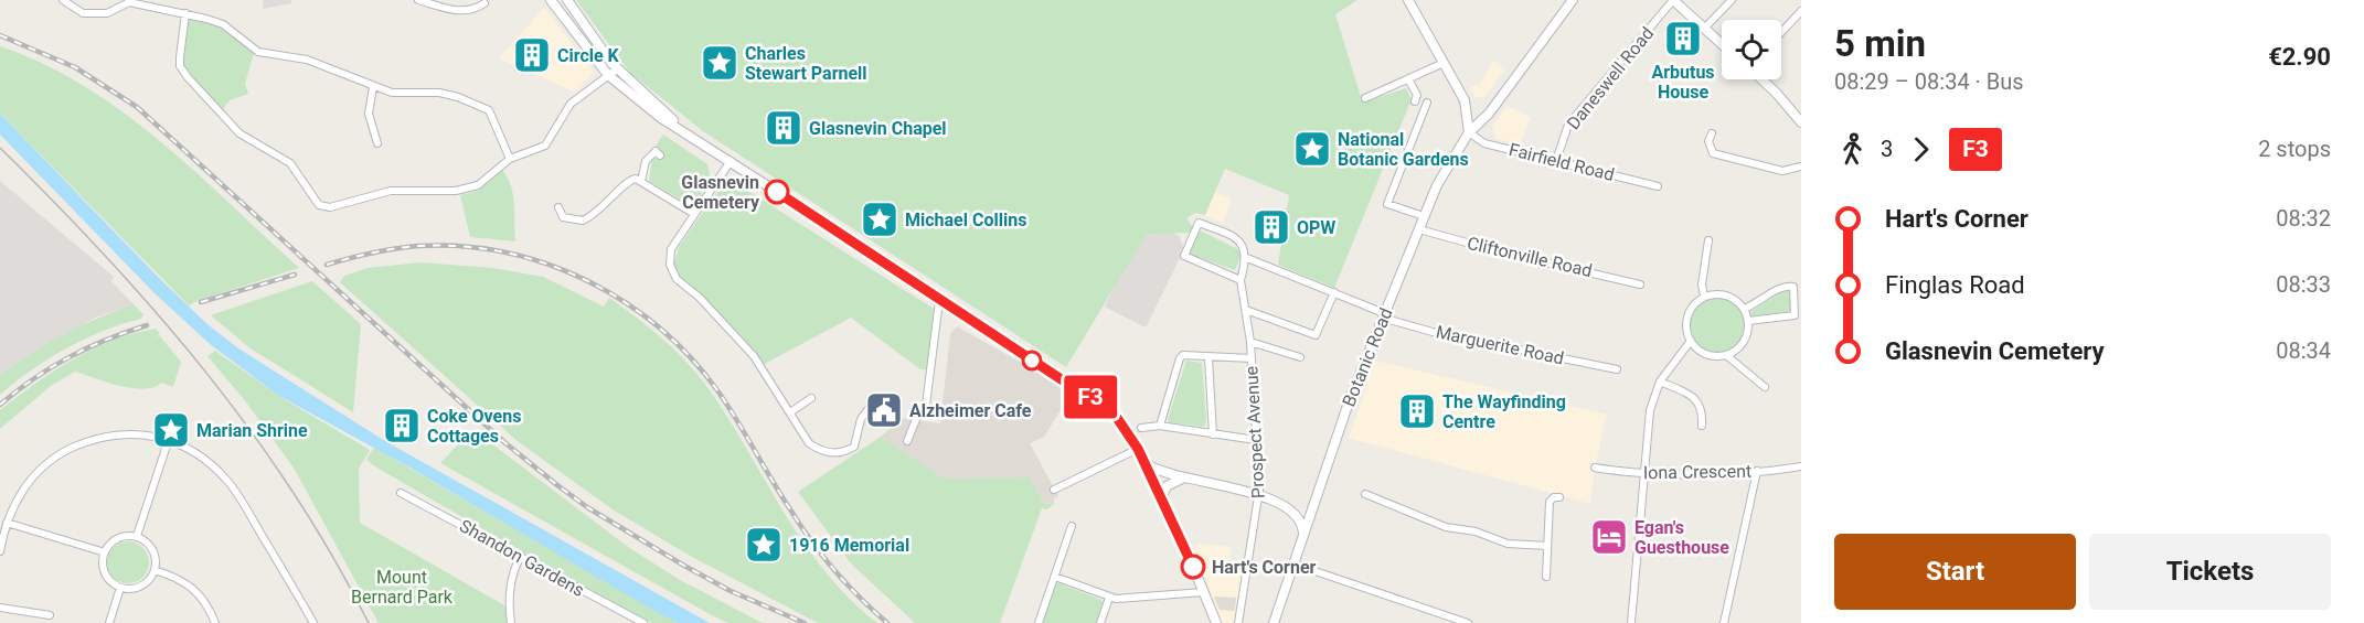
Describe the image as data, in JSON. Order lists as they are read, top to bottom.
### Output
{
  "streets": {
    "main road": ["Botanic Road"],
    "street": [
      "Daneswell Road",
      "Fairfield Road",
      "Cliftonville Road",
      "Marguerite Road",
      "Prospect Avenue",
      "Iona Crescent",
      "Shandon Gardens"
    ]
  },
  "crossings": [
    ["Daneswell Road", "Fairfield Road"],
    ["Fairfield Road", "Botanic Road"],
    ["Cliftonville Road", "Botanic Road"],
    ["Marguerite Road", "Botanic Road"]
  ],
  "parks": ["Mount Bernard Park"],
  "places": {
    "building": [
      "Arbutus House",
      "Circle K",
      "Glasnevin Chapel",
      "OPW",
      "The Wayfinding Centre",
      "Coke Ovens Cottages"
    ],
    "place": [
      "Charles Stewart Parnell",
      "National Botanic Gardens",
      "Michael Collins",
      "Marian Shrine",
      "1916 Memorial"
    ],
    "other": ["Glasnevin Cemetery", "Hart's Corner"],
    "public building": ["Alzheimer Cafe"],
    "hotel": ["Egan's Guesthouse"]
  },
  "lines": ["bus line F3"],
  "page": {
    "on_map": "F3",
    "heading": ["5 min", "08:29 – 08:34 · Bus", "€2.90"],
    "legs": ["3", "F3", "2 stops"],
    "list": [
      {
        "name": "Hart's Corner",
        "value": "08:32"
      },
      {
        "name": "Finglas Road",
        "value": "08:33"
      },
      {
        "name": "Glasnevin Cemetery",
        "value": "08:34"
      }
    ],
    "buttons": ["Start", "Tickets"]
  }
}
